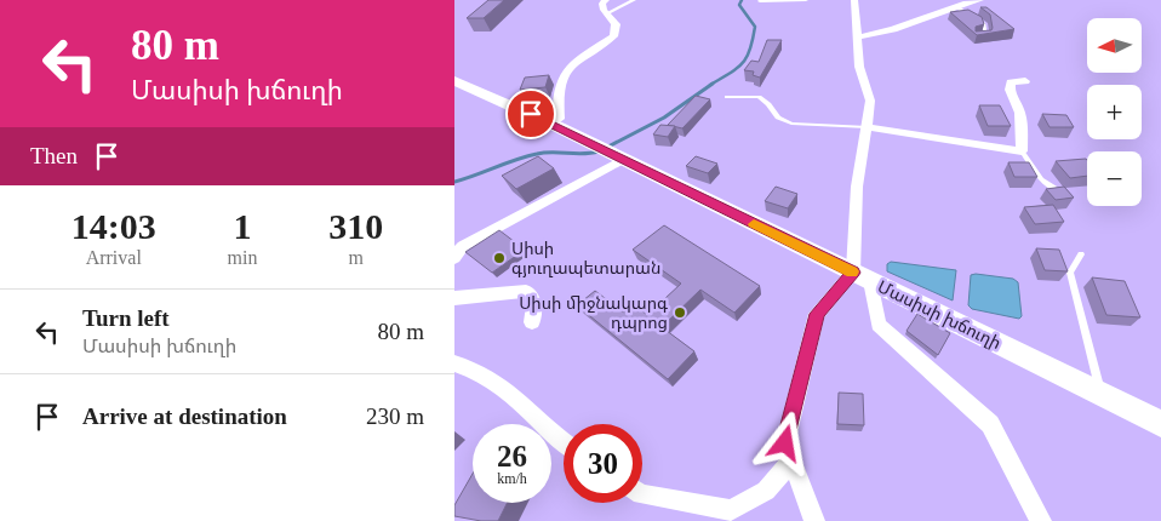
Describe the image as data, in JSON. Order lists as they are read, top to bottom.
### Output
{
  "streets": {
    "main road": ["Մասիսի խճուղի"]
  },
  "places": ["Սիսի գյուղապետարան", "Սիսի միջնակարգ դպրոց"],
  "north": "left",
  "page": {
    "turn": ["80 m", "Մասիսի խճուղի"],
    "map_buttons": ["+", "−"],
    "then": "Then",
    "eta": [
      "14:03",
      "Arrival",
      "1",
      "min",
      "310",
      "m"
    ],
    "list": [
      {
        "name": "Turn left",
        "note": "Մասիսի խճուղի",
        "value": "80 m"
      },
      {
        "name": "Arrive at destination",
        "value": "230 m"
      }
    ],
    "speed": "26 km/h",
    "limit": "30"
  }
}
